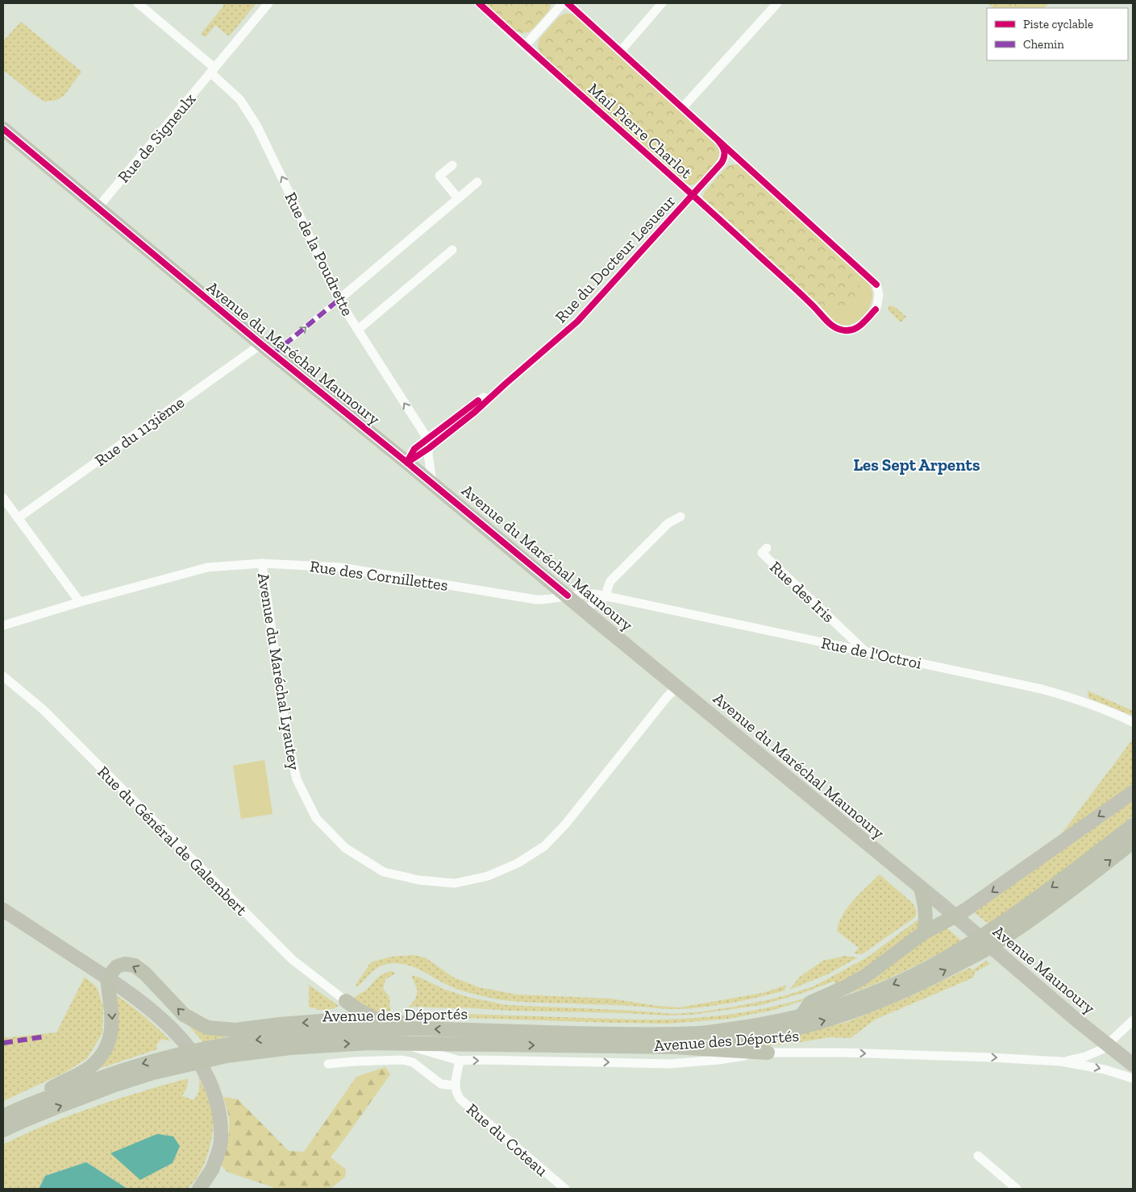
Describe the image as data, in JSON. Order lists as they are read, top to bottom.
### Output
{
  "streets": {
    "highway": ["Avenue des Déportés"],
    "main road": ["Avenue du Maréchal Maunoury", "Avenue Maunoury"],
    "street": [
      "Mail Pierre Charlot",
      "Rue de Signeulx",
      "Rue de la Poudrette",
      "Rue du Docteur Lesueur",
      "Rue du 113ième",
      "Rue des Cornillettes",
      "Rue des Iris",
      "Rue de l'Octroi",
      "Avenue du Maréchal Lyautey",
      "Rue du Général de Galembert",
      "Rue du Coteau"
    ]
  },
  "crossings": [
    ["Mail Pierre Charlot", "Rue du Docteur Lesueur"],
    ["Rue de Signeulx", "Rue de la Poudrette"],
    ["Rue de Signeulx", "Avenue du Maréchal Maunoury"],
    ["Rue de la Poudrette", "Rue du Docteur Lesueur"],
    ["Rue du Docteur Lesueur", "Avenue du Maréchal Maunoury"],
    ["Avenue du Maréchal Maunoury", "Rue du 113ième"],
    ["Avenue du Maréchal Maunoury", "Rue des Cornillettes"],
    ["Avenue du Maréchal Maunoury", "Rue de l'Octroi"],
    ["Avenue du Maréchal Maunoury", "Avenue du Maréchal Lyautey"],
    ["Avenue du Maréchal Maunoury", "Avenue Maunoury"],
    ["Rue des Cornillettes", "Rue de l'Octroi"],
    ["Rue des Cornillettes", "Avenue du Maréchal Lyautey"],
    ["Rue des Iris", "Rue de l'Octroi"],
    ["Avenue Maunoury", "Avenue des Déportés"]
  ],
  "one_way": ["Rue de la Poudrette"],
  "districts": ["Les Sept Arpents"],
  "legend": ["Piste cyclable", "Chemin"]
}
